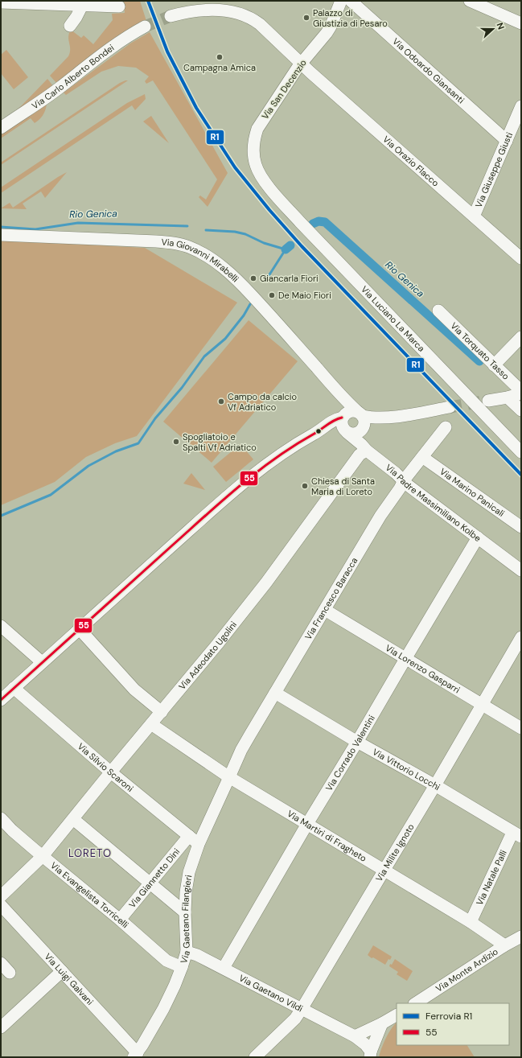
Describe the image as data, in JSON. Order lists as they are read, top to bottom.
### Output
{
  "streets": {
    "street": [
      "Via Odoardo Giansanti",
      "Via Carlo Alberto Bondei",
      "Via San Decenzio",
      "Via Orazio Flacco",
      "Via Giuseppe Giusti",
      "Via Giovanni Mirabelli",
      "Via Luciano La Marca",
      "Via Torquato Tasso",
      "Via Marino Panicali",
      "Via Padre Massimiliano Kolbe",
      "Via Francesco Baracca",
      "Via Adeodato Ugolini",
      "Via Lorenzo Gasparri",
      "Via Corrado Valentini",
      "Via Silvio Scaroni",
      "Via Vittorio Locchi",
      "Via Martiri di Fragheto",
      "Via Milite Ignoto",
      "Via Natale Palli",
      "Via Giannetto Dini",
      "Via Evangelista Torricelli",
      "Via Gaetano Filangieri",
      "Via Monte Ardizio",
      "Via Luigi Galvani",
      "Via Gaetano Vildi"
    ]
  },
  "crossings": [
    ["Via Odoardo Giansanti", "Via Giuseppe Giusti"],
    ["Via San Decenzio", "Via Orazio Flacco"],
    ["Via San Decenzio", "Via Luciano La Marca"],
    ["Via Orazio Flacco", "Via Giuseppe Giusti"],
    ["Via Giovanni Mirabelli", "Via Padre Massimiliano Kolbe"],
    ["Via Marino Panicali", "Via Francesco Baracca"],
    ["Via Padre Massimiliano Kolbe", "Via Francesco Baracca"],
    ["Via Padre Massimiliano Kolbe", "Via Adeodato Ugolini"],
    ["Via Padre Massimiliano Kolbe", "Via Corrado Valentini"],
    ["Via Francesco Baracca", "Via Lorenzo Gasparri"],
    ["Via Francesco Baracca", "Via Vittorio Locchi"],
    ["Via Francesco Baracca", "Via Martiri di Fragheto"],
    ["Via Francesco Baracca", "Via Gaetano Filangieri"],
    ["Via Adeodato Ugolini", "Via Silvio Scaroni"],
    ["Via Adeodato Ugolini", "Via Martiri di Fragheto"],
    ["Via Adeodato Ugolini", "Via Evangelista Torricelli"],
    ["Via Lorenzo Gasparri", "Via Corrado Valentini"],
    ["Via Lorenzo Gasparri", "Via Milite Ignoto"],
    ["Via Corrado Valentini", "Via Vittorio Locchi"],
    ["Via Corrado Valentini", "Via Martiri di Fragheto"],
    ["Via Corrado Valentini", "Via Gaetano Vildi"],
    ["Via Silvio Scaroni", "Via Giannetto Dini"],
    ["Via Silvio Scaroni", "Via Gaetano Filangieri"],
    ["Via Vittorio Locchi", "Via Milite Ignoto"],
    ["Via Vittorio Locchi", "Via Natale Palli"],
    ["Via Martiri di Fragheto", "Via Milite Ignoto"],
    ["Via Martiri di Fragheto", "Via Natale Palli"],
    ["Via Martiri di Fragheto", "Via Gaetano Filangieri"],
    ["Via Martiri di Fragheto", "Via Monte Ardizio"],
    ["Via Milite Ignoto", "Via Gaetano Vildi"],
    ["Via Giannetto Dini", "Via Evangelista Torricelli"],
    ["Via Evangelista Torricelli", "Via Gaetano Filangieri"],
    ["Via Gaetano Filangieri", "Via Luigi Galvani"],
    ["Via Gaetano Filangieri", "Via Gaetano Vildi"]
  ],
  "districts": ["LORETO"],
  "water": ["Rio Genica"],
  "places": [
    "Palazzo di Giustizia di Pesaro",
    "Campagna Amica",
    "Giancarla Fiori",
    "De Maio Fiori",
    "Campo da calcio Vf Adriatico",
    "Spogliatoio e Spalti Vf Adriatico",
    "Chiesa di Santa Maria di Loreto"
  ],
  "lines": ["rail line R1", "transit line 55"],
  "legend": ["Ferrovia R1", "55"],
  "north": "right"
}
